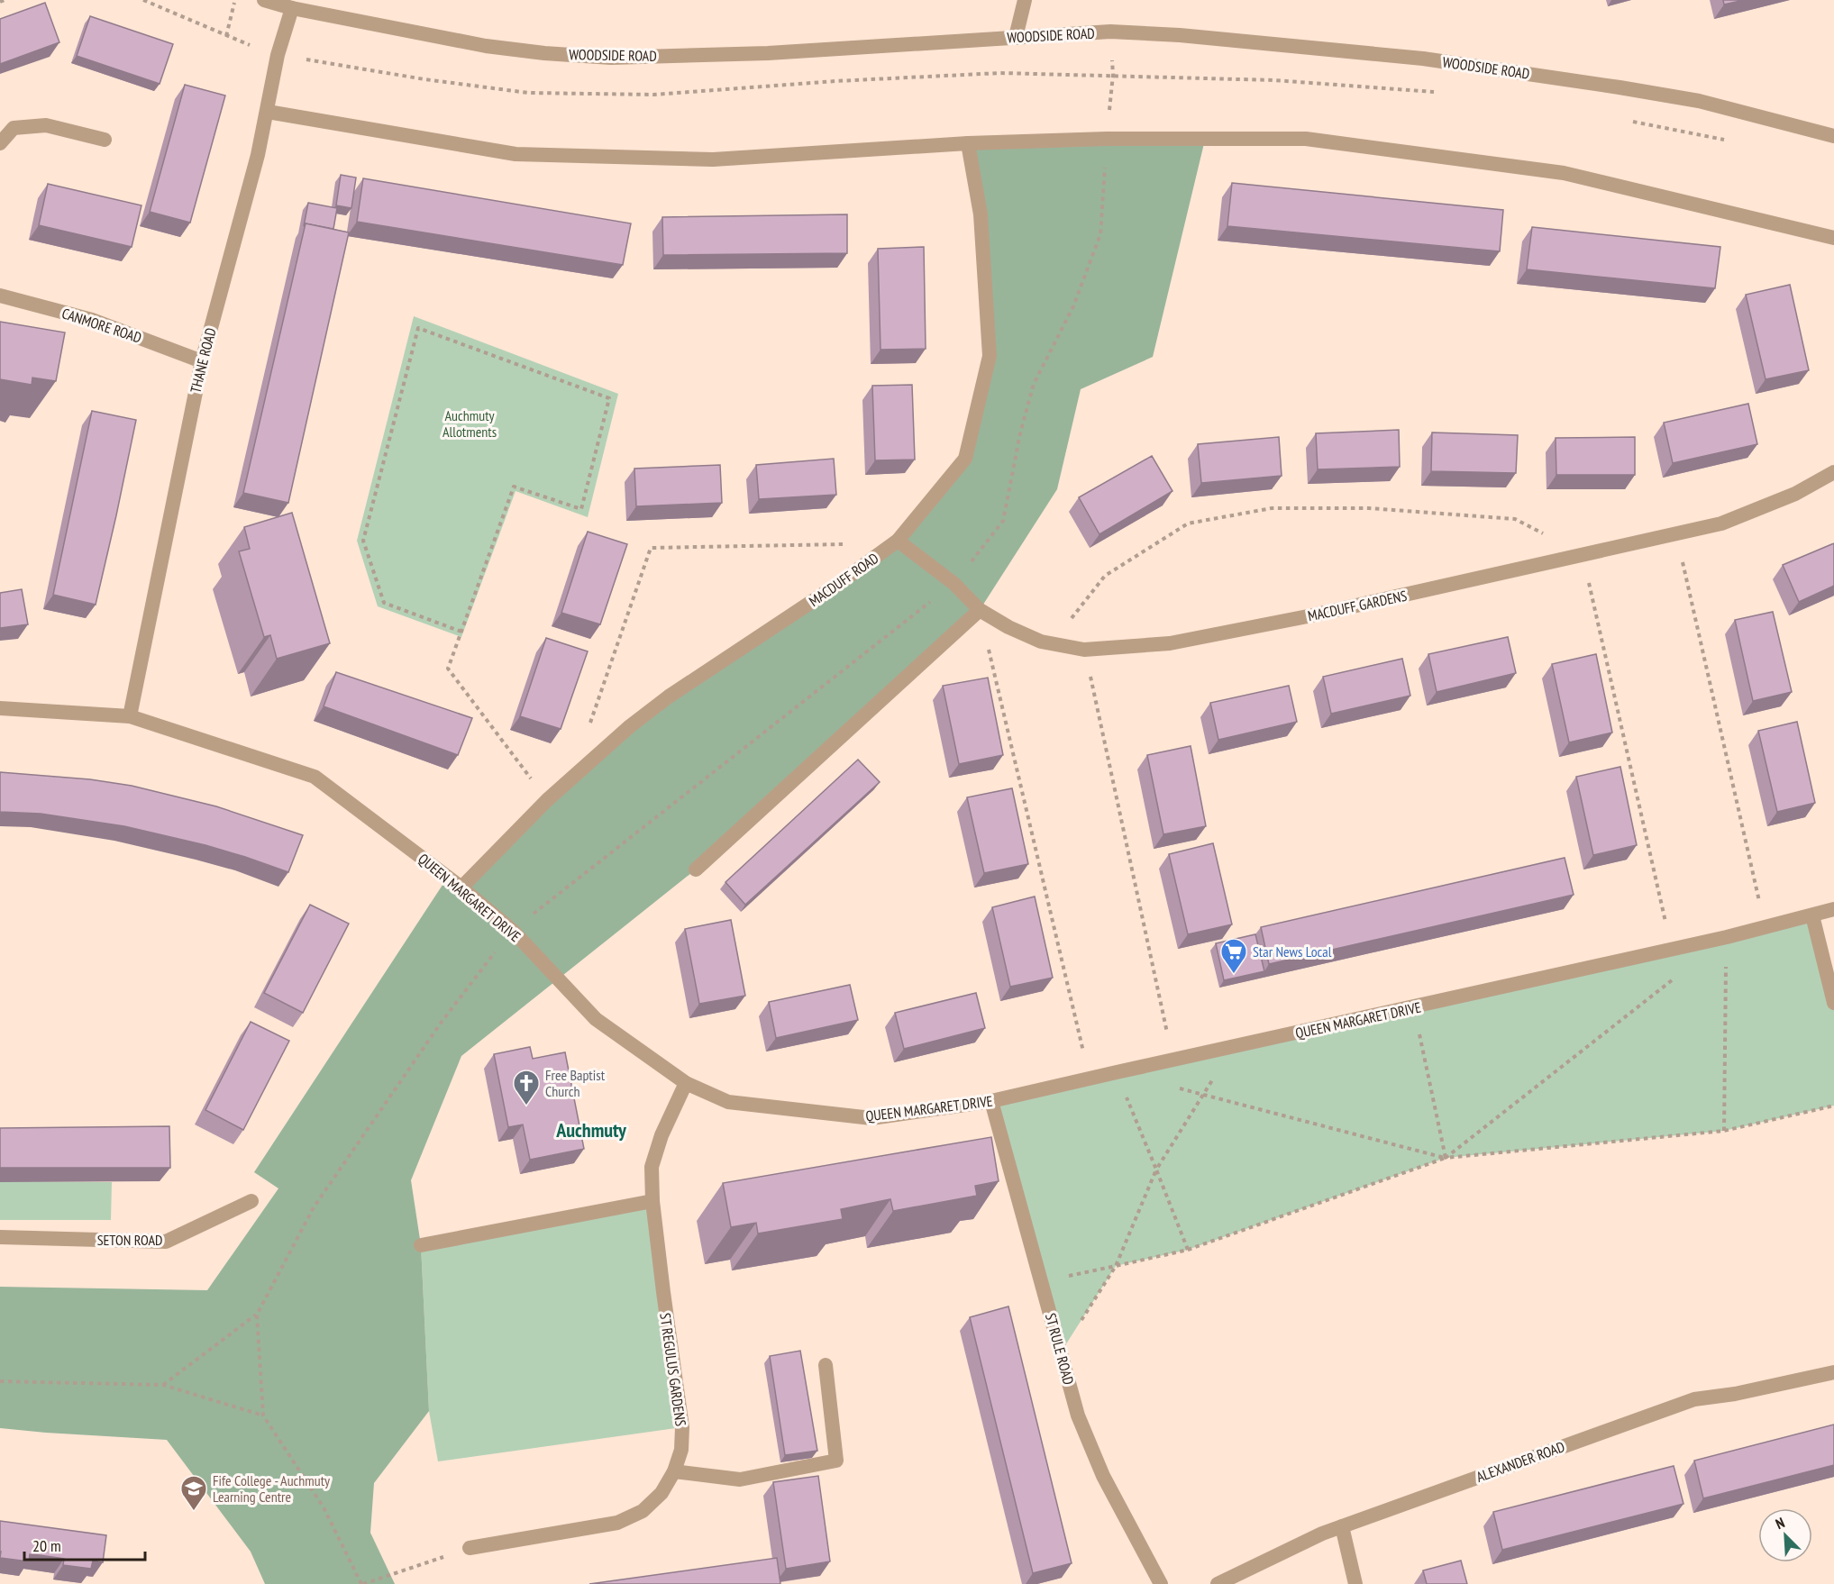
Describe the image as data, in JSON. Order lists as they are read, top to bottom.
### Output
{
  "streets": {
    "street": [
      "WOODSIDE ROAD",
      "CANMORE ROAD",
      "THANE ROAD",
      "MACDUFF ROAD",
      "MACDUFF GARDENS",
      "QUEEN MARGARET DRIVE",
      "SETON ROAD",
      "ST RULE ROAD",
      "ST REGULUS GARDENS",
      "ALEXANDER ROAD"
    ]
  },
  "crossings": [
    ["WOODSIDE ROAD", "THANE ROAD"],
    ["CANMORE ROAD", "THANE ROAD"],
    ["THANE ROAD", "QUEEN MARGARET DRIVE"],
    ["MACDUFF ROAD", "MACDUFF GARDENS"],
    ["MACDUFF ROAD", "QUEEN MARGARET DRIVE"],
    ["QUEEN MARGARET DRIVE", "ST RULE ROAD"],
    ["QUEEN MARGARET DRIVE", "ST REGULUS GARDENS"]
  ],
  "districts": ["Auchmuty"],
  "parks": ["Auchmuty Allotments"],
  "places": {
    "supermarket": ["Star News Local"],
    "church": ["Free Baptist Church"],
    "school or university": ["Fife College - Auchmuty Learning Centre"]
  },
  "scale_bar": "20 m",
  "north": "top left"
}
